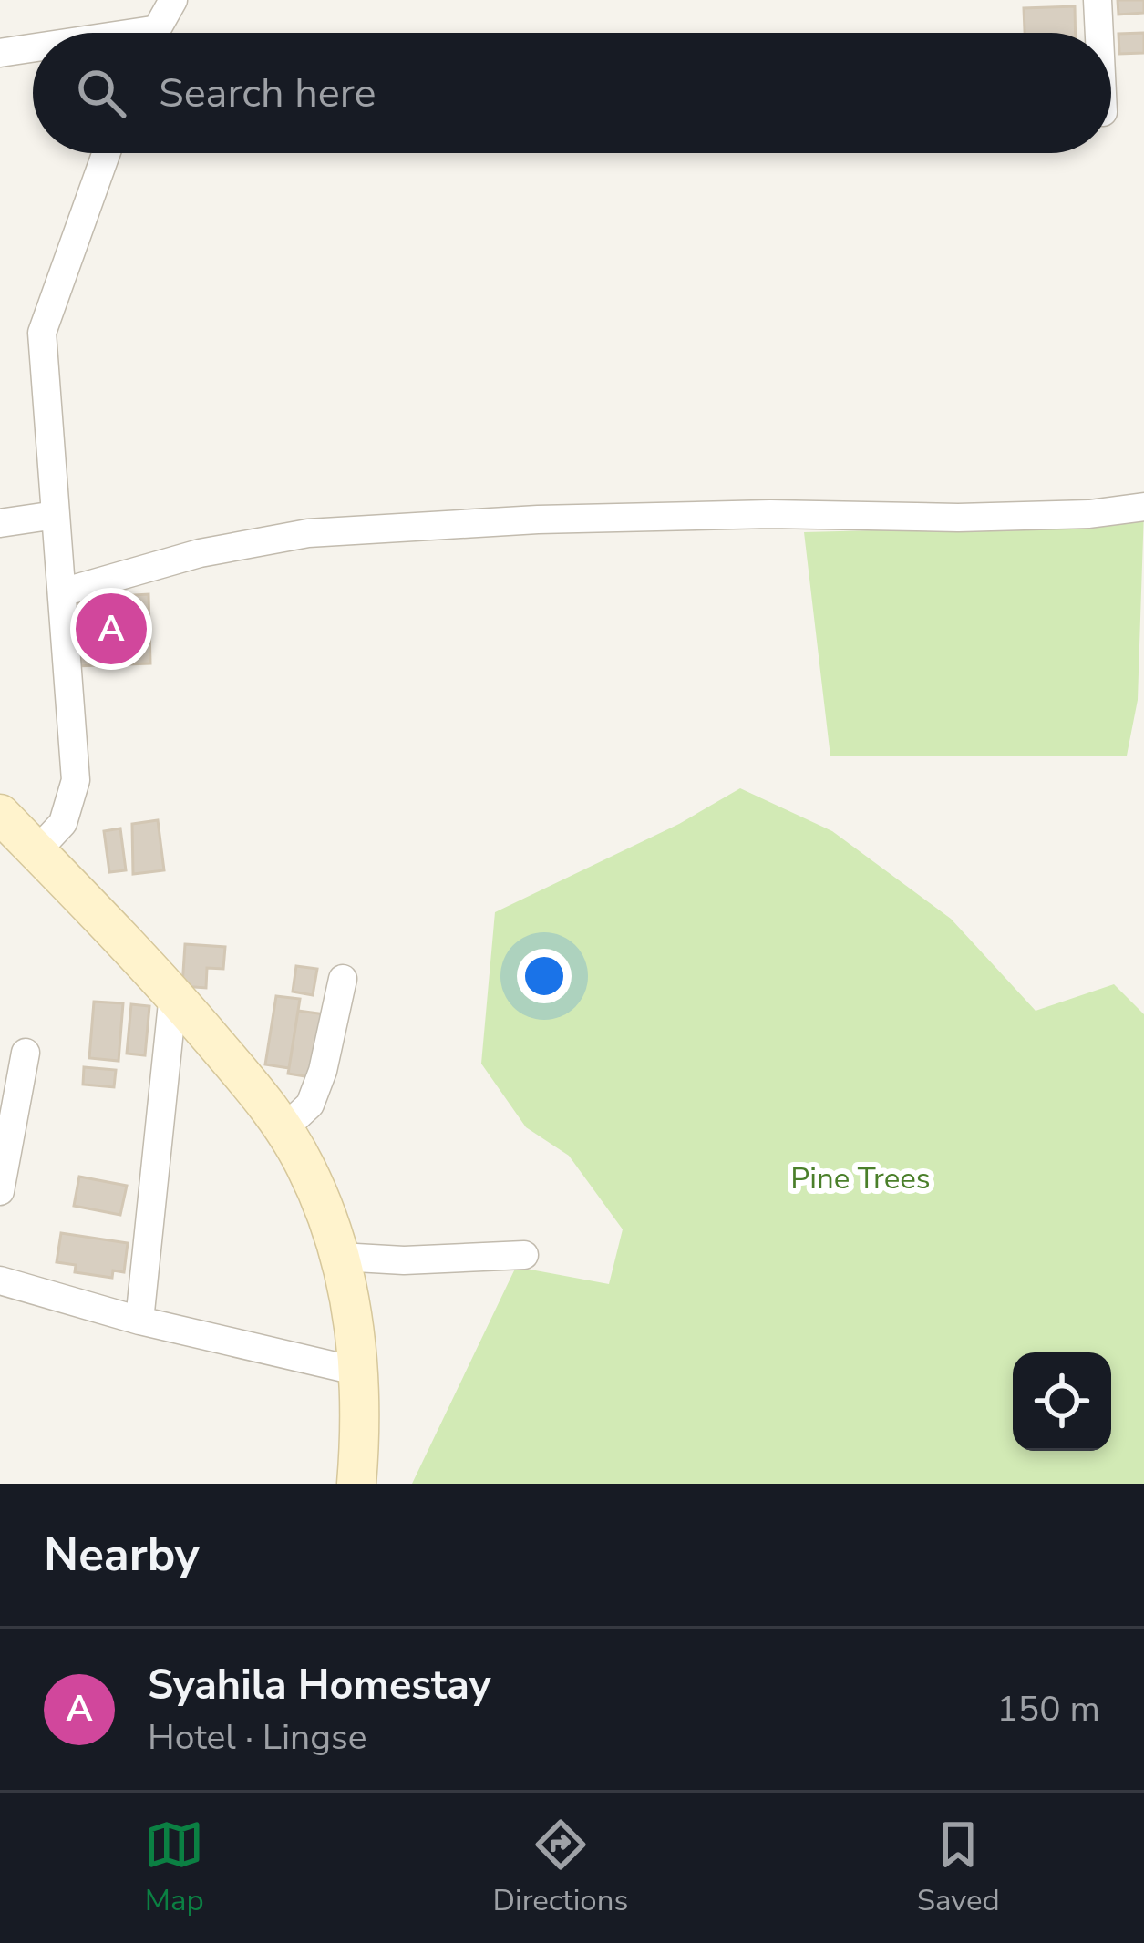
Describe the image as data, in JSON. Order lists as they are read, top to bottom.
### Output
{
  "parks": ["Pine Trees"],
  "page": {
    "search": "Search here",
    "pins": "A",
    "heading": "Nearby",
    "list": [
      {
        "mark": "A",
        "name": "Syahila Homestay",
        "note": "Hotel · Lingse",
        "value": "150 m"
      }
    ],
    "nav": ["Map", "Directions", "Saved"]
  }
}
